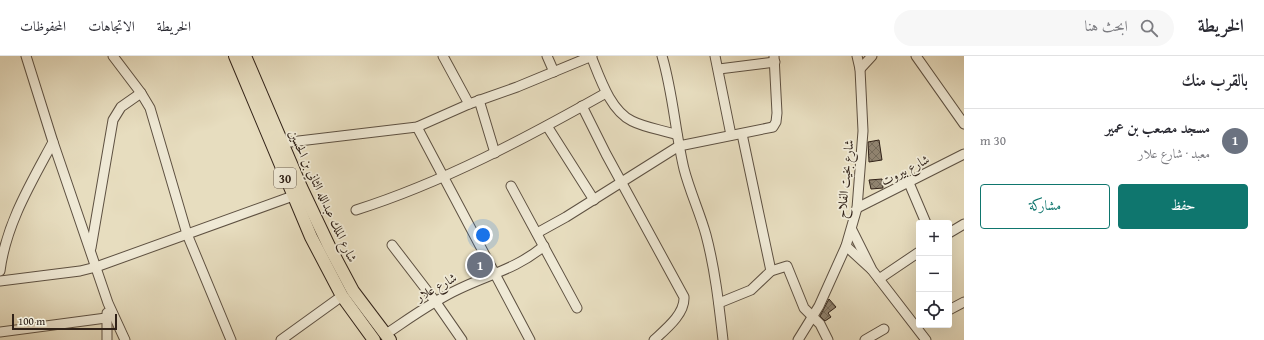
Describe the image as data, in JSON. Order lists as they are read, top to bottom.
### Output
{
  "streets": {
    "main road": ["30", "شارع الملك عبدالله الثاني بن الحسين"],
    "street": ["شارع بيروت", "شارع بخيت الفلاح", "شارع علار"]
  },
  "crossings": [
    ["شارع بيروت", "شارع بخيت الفلاح"],
    ["شارع الملك عبدالله الثاني بن الحسين", "شارع علار"]
  ],
  "scale_bar": "100 m",
  "page": {
    "header": "الخريطة",
    "search": "ابحث هنا",
    "nav": ["الخريطة", "الاتجاهات", "المحفوظات"],
    "heading": "بالقرب منك",
    "list": [
      {
        "mark": "1",
        "name": "مسجد مصعب بن عمير",
        "note": "معبد · شارع علار",
        "value": "30 m"
      }
    ],
    "buttons": ["حفظ", "مشاركة"],
    "map_buttons": ["+", "−"],
    "pins": "1",
    "scale": "100 m"
  }
}
